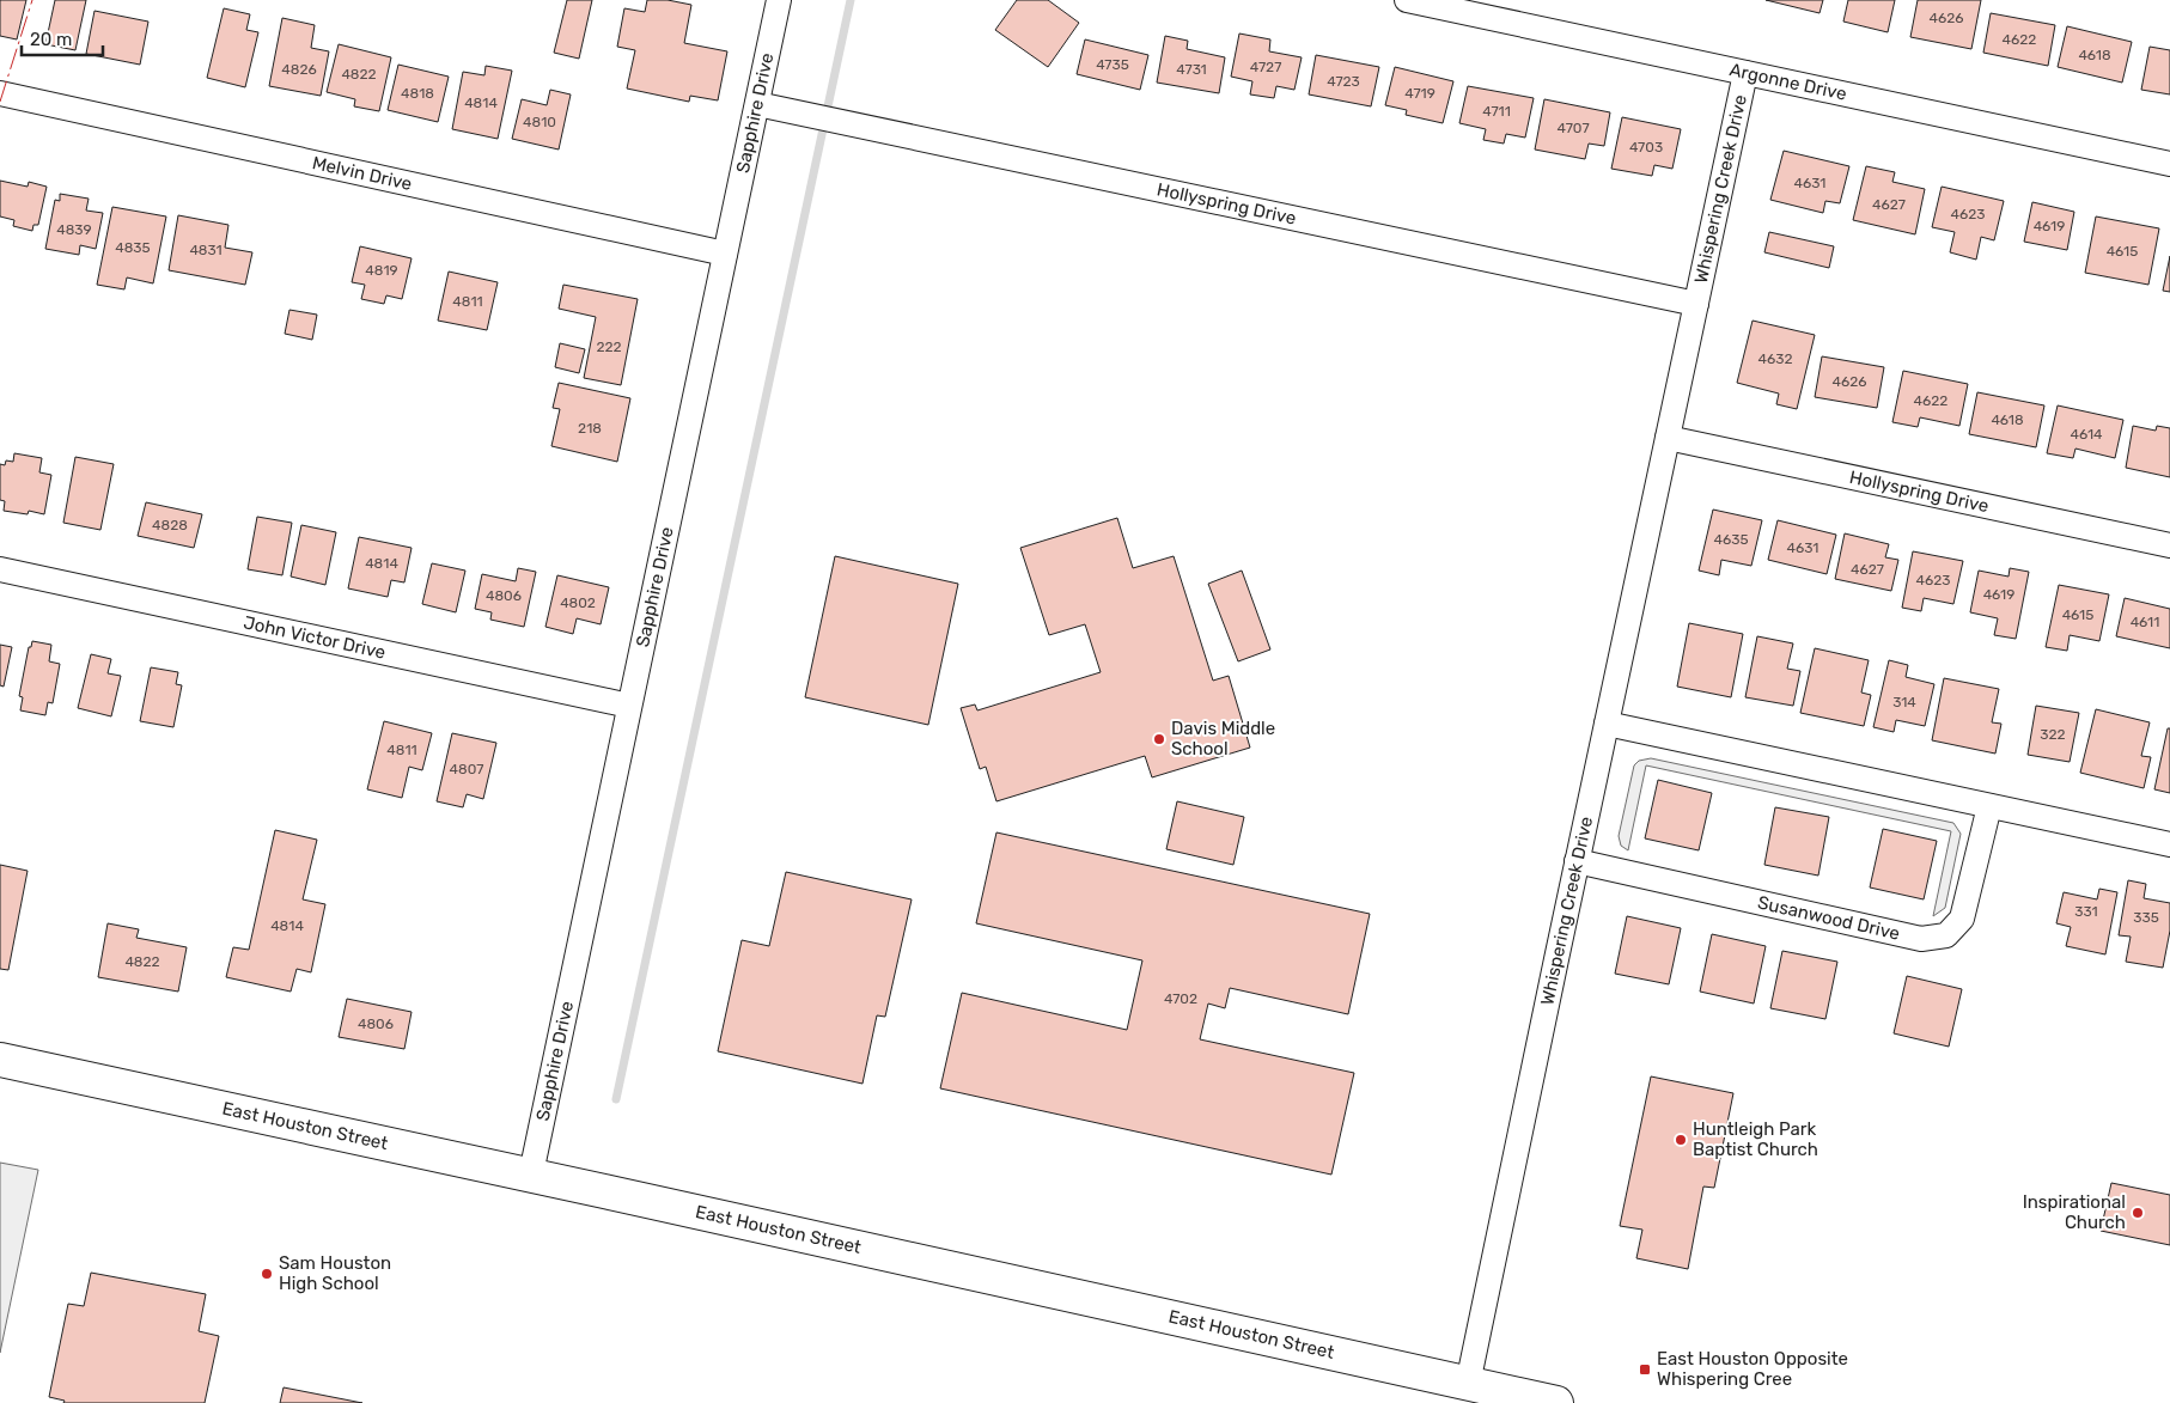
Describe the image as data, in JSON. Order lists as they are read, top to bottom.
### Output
{
  "streets": {
    "main road": ["East Houston Street"],
    "street": [
      "Argonne Drive",
      "Sapphire Drive",
      "Melvin Drive",
      "Whispering Creek Drive",
      "Hollyspring Drive",
      "John Victor Drive",
      "Susanwood Drive"
    ]
  },
  "crossings": [
    ["Argonne Drive", "Whispering Creek Drive"],
    ["Sapphire Drive", "Melvin Drive"],
    ["Sapphire Drive", "Hollyspring Drive"],
    ["Sapphire Drive", "John Victor Drive"],
    ["Sapphire Drive", "East Houston Street"],
    ["Whispering Creek Drive", "Hollyspring Drive"],
    ["Whispering Creek Drive", "Susanwood Drive"],
    ["Whispering Creek Drive", "East Houston Street"]
  ],
  "places": {
    "other": [
      "Davis Middle School",
      "Huntleigh Park Baptist Church",
      "Inspirational Church",
      "Sam Houston High School"
    ],
    "transit": ["East Houston Opposite Whispering Cree"]
  },
  "house_numbers": [
    "4626",
    "4622",
    "4618",
    "4735",
    "4727",
    "4826",
    "4731",
    "4822",
    "4723",
    "4818",
    "4719",
    "4814",
    "4711",
    "4810",
    "4707",
    "4703",
    "4631",
    "4627",
    "4623",
    "4619",
    "4839",
    "4835",
    "4831",
    "4615",
    "4819",
    "4811",
    "222",
    "4632",
    "4626",
    "4622",
    "4618",
    "218",
    "4614",
    "4828",
    "4635",
    "4631",
    "4814",
    "4627",
    "4623",
    "4619",
    "4806",
    "4802",
    "4615",
    "4611",
    "314",
    "322",
    "4811",
    "4807",
    "331",
    "335",
    "4814",
    "4822",
    "4702",
    "4806"
  ],
  "scale_bar": "20 m"
}
